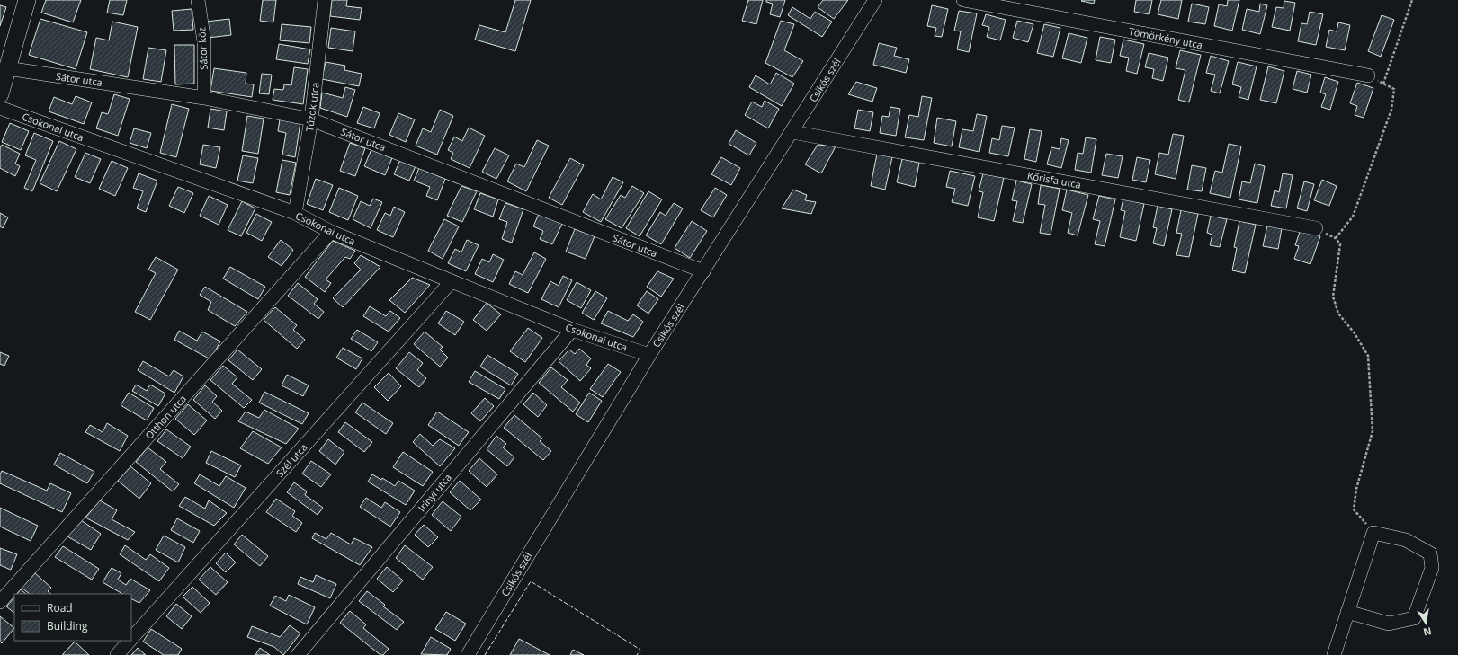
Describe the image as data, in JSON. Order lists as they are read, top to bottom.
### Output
{
  "streets": {
    "street": [
      "Tömörkény utca",
      "Sátor köz",
      "Sátor utca",
      "Csikós szél",
      "Túzok utca",
      "Csokonai utca",
      "Kőrisfa utca",
      "Otthon utca",
      "Szél utca",
      "Irinyi utca"
    ]
  },
  "crossings": [
    ["Sátor köz", "Sátor utca"],
    ["Sátor utca", "Csikós szél"],
    ["Sátor utca", "Túzok utca"],
    ["Csikós szél", "Csokonai utca"],
    ["Csikós szél", "Kőrisfa utca"],
    ["Túzok utca", "Csokonai utca"],
    ["Csokonai utca", "Otthon utca"],
    ["Csokonai utca", "Szél utca"],
    ["Csokonai utca", "Irinyi utca"]
  ],
  "legend": ["Road", "Building"],
  "north": "bottom"
}
